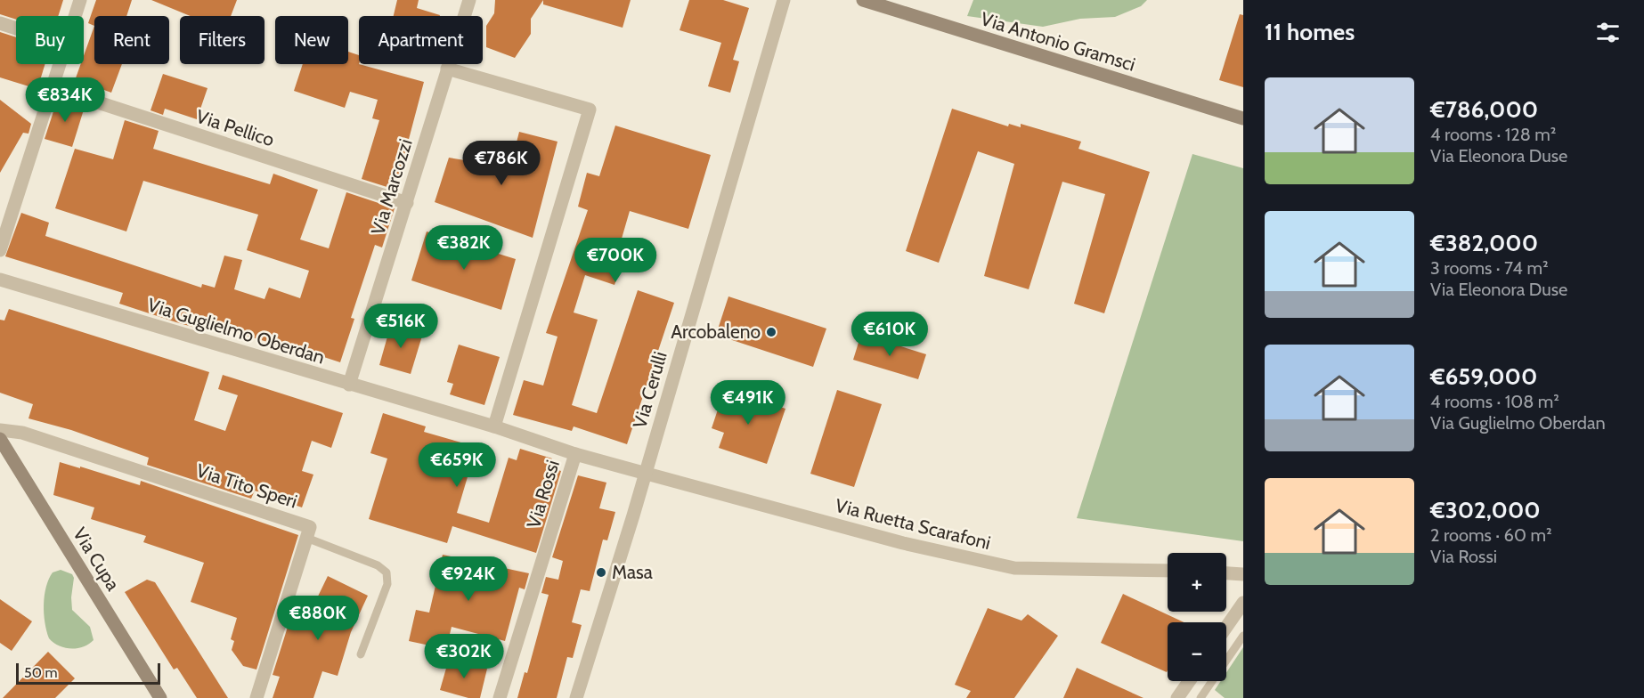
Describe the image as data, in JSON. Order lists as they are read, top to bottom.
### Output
{
  "streets": {
    "street": [
      "Via Antonio Gramsci",
      "Via Pellico",
      "Via Marcozzi",
      "Via Guglielmo Oberdan",
      "Via Cerulli",
      "Via Tito Speri",
      "Via Rossi",
      "Via Ruetta Scarafoni",
      "Via Cupa"
    ]
  },
  "crossings": [
    ["Via Pellico", "Via Marcozzi"],
    ["Via Marcozzi", "Via Guglielmo Oberdan"],
    ["Via Guglielmo Oberdan", "Via Cerulli"],
    ["Via Guglielmo Oberdan", "Via Rossi"],
    ["Via Guglielmo Oberdan", "Via Ruetta Scarafoni"],
    ["Via Cerulli", "Via Ruetta Scarafoni"]
  ],
  "places": ["Arcobaleno", "Masa"],
  "scale_bar": "50 m",
  "page": {
    "heading": "11 homes",
    "chip": [
      "Buy",
      "Rent",
      "Filters",
      "New",
      "Apartment"
    ],
    "list": [
      {
        "name": "€786,000",
        "note": "4 rooms · 128 m² · Via Eleonora Duse"
      },
      {
        "name": "€382,000",
        "note": "3 rooms · 74 m² · Via Eleonora Duse"
      },
      {
        "name": "€659,000",
        "note": "4 rooms · 108 m² · Via Guglielmo Oberdan"
      },
      {
        "name": "€302,000",
        "note": "2 rooms · 60 m² · Via Rossi"
      }
    ],
    "price": [
      "€834K",
      "€786K",
      "€382K",
      "€700K",
      "€516K",
      "€610K",
      "€491K",
      "€659K",
      "€924K",
      "€880K",
      "€302K"
    ],
    "map_buttons": ["+", "−"],
    "scale": "50 m"
  }
}
